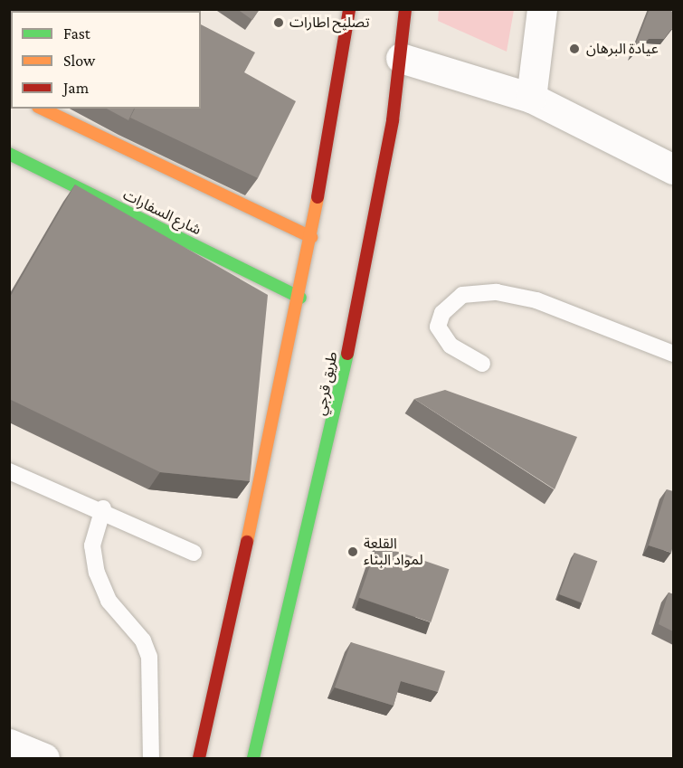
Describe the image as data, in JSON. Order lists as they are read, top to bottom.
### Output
{
  "streets": {
    "main road": ["شارع السفارات", "طريق قرجي"]
  },
  "places": ["تصليح اطارات", "عيادة البرهان", "القلعة لمواد البناء"],
  "legend": ["Fast", "Slow", "Jam"]
}
